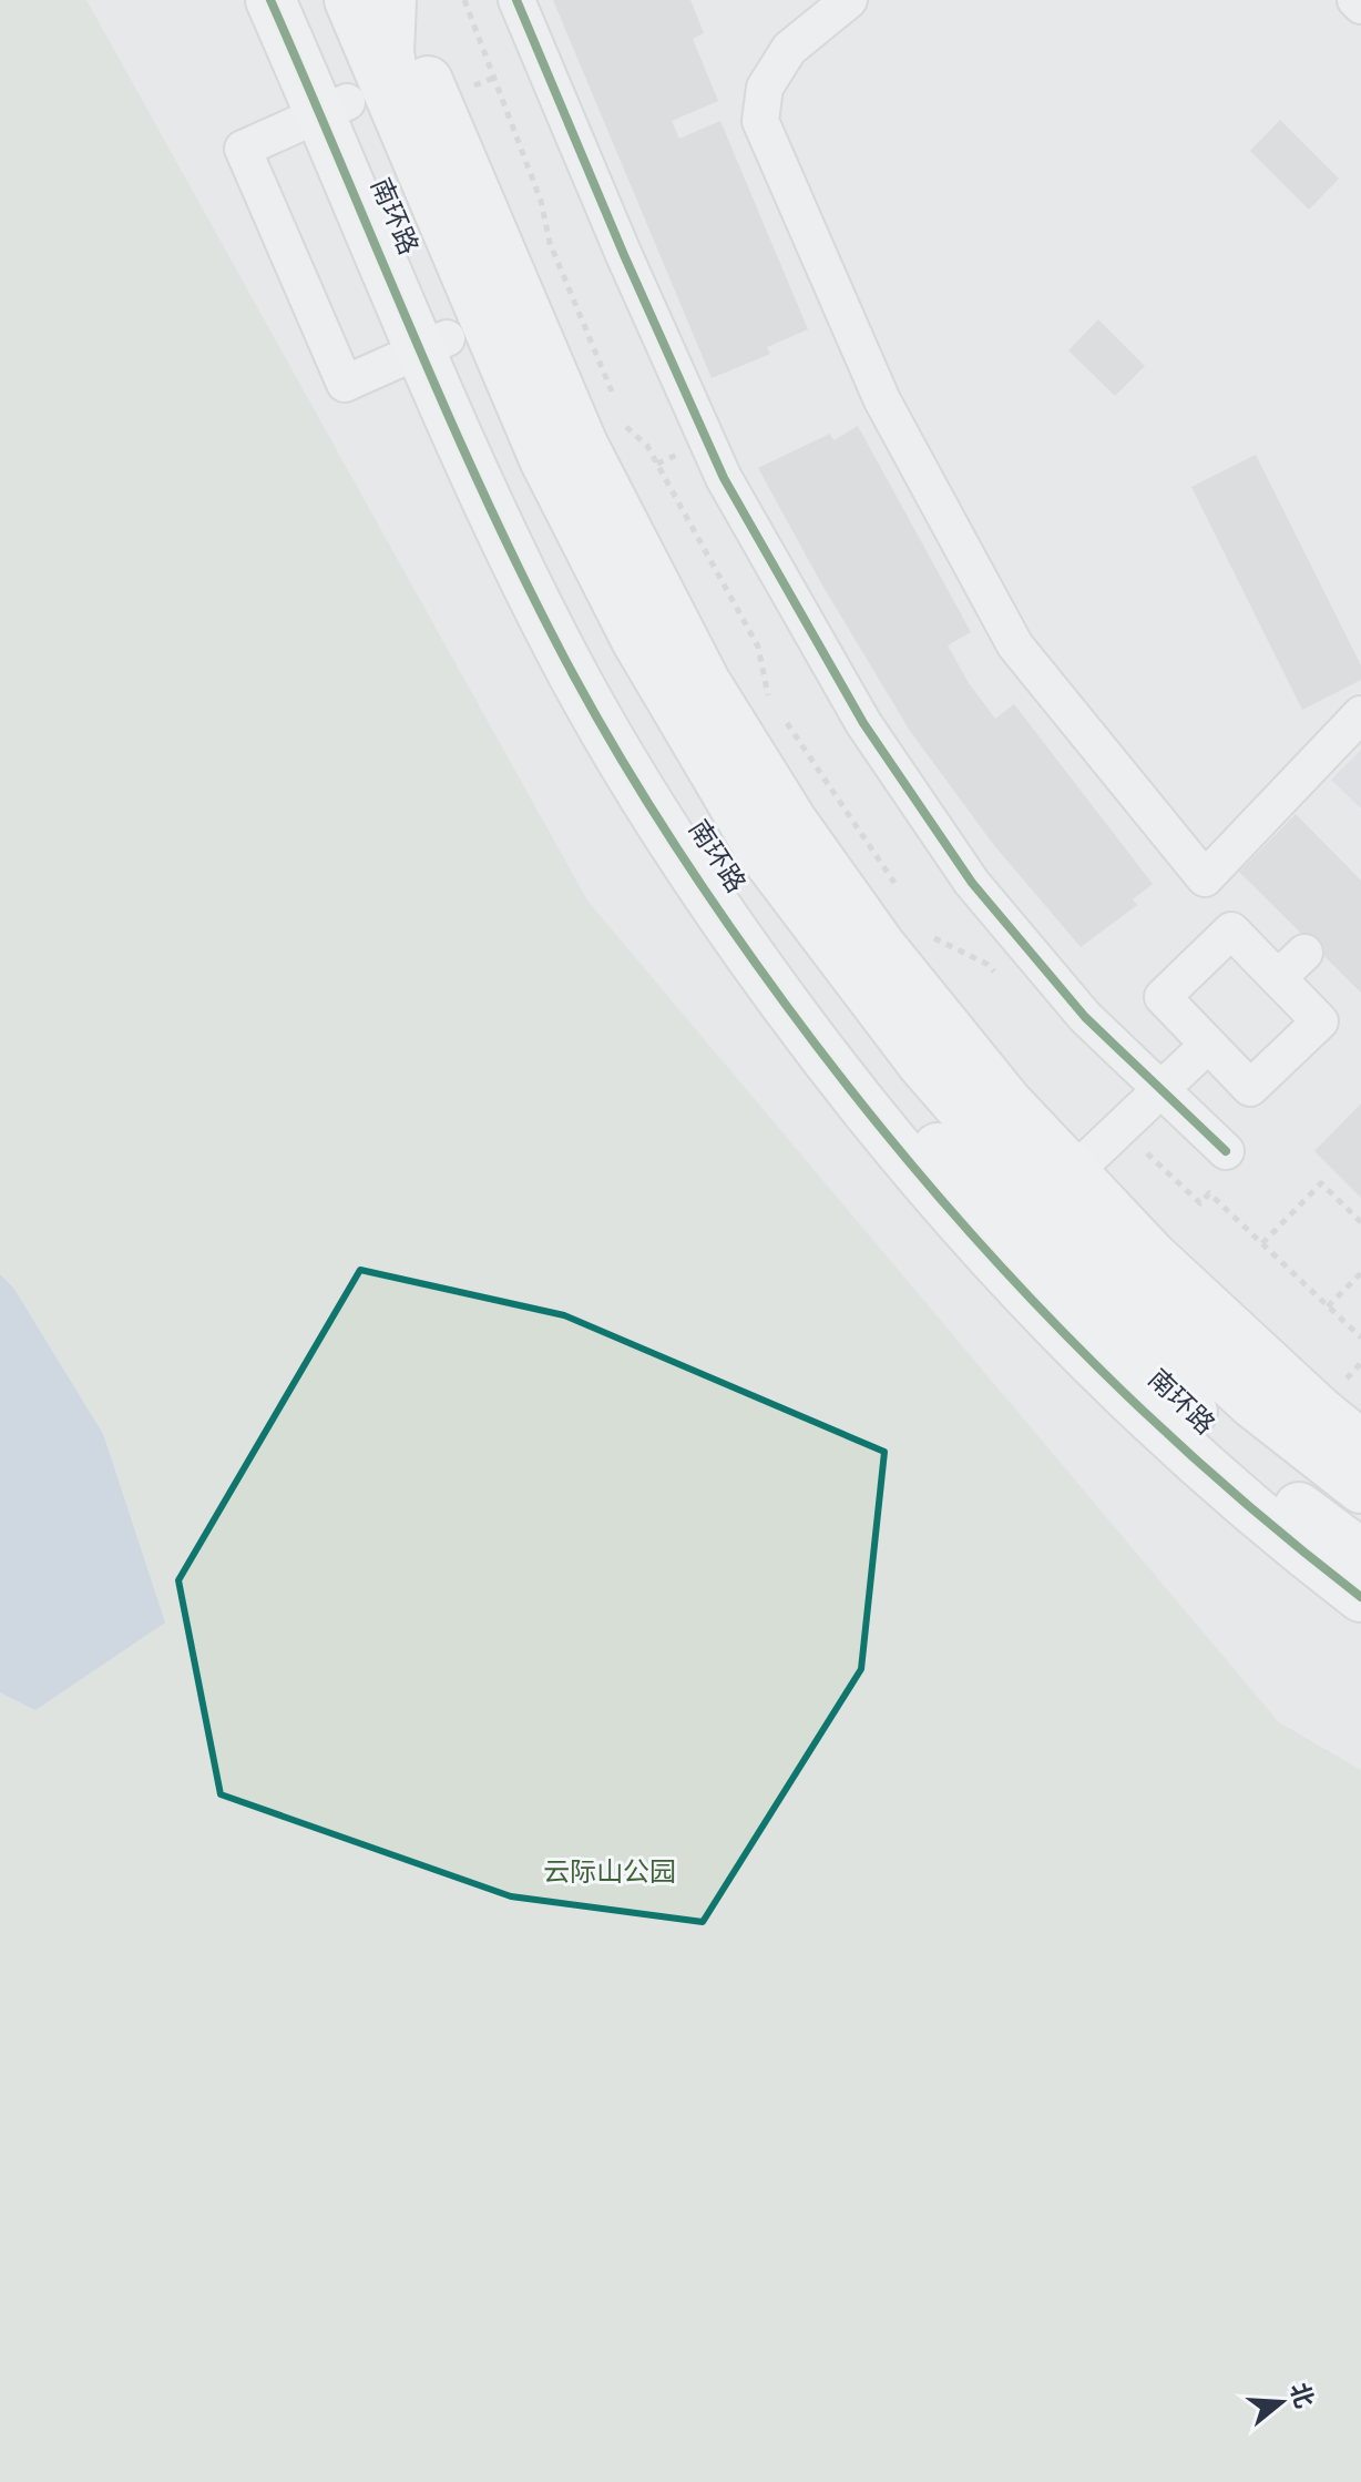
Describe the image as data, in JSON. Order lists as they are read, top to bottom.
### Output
{
  "streets": {
    "main road": ["南环路"]
  },
  "parks": ["云际山公园"],
  "north": "right"
}
